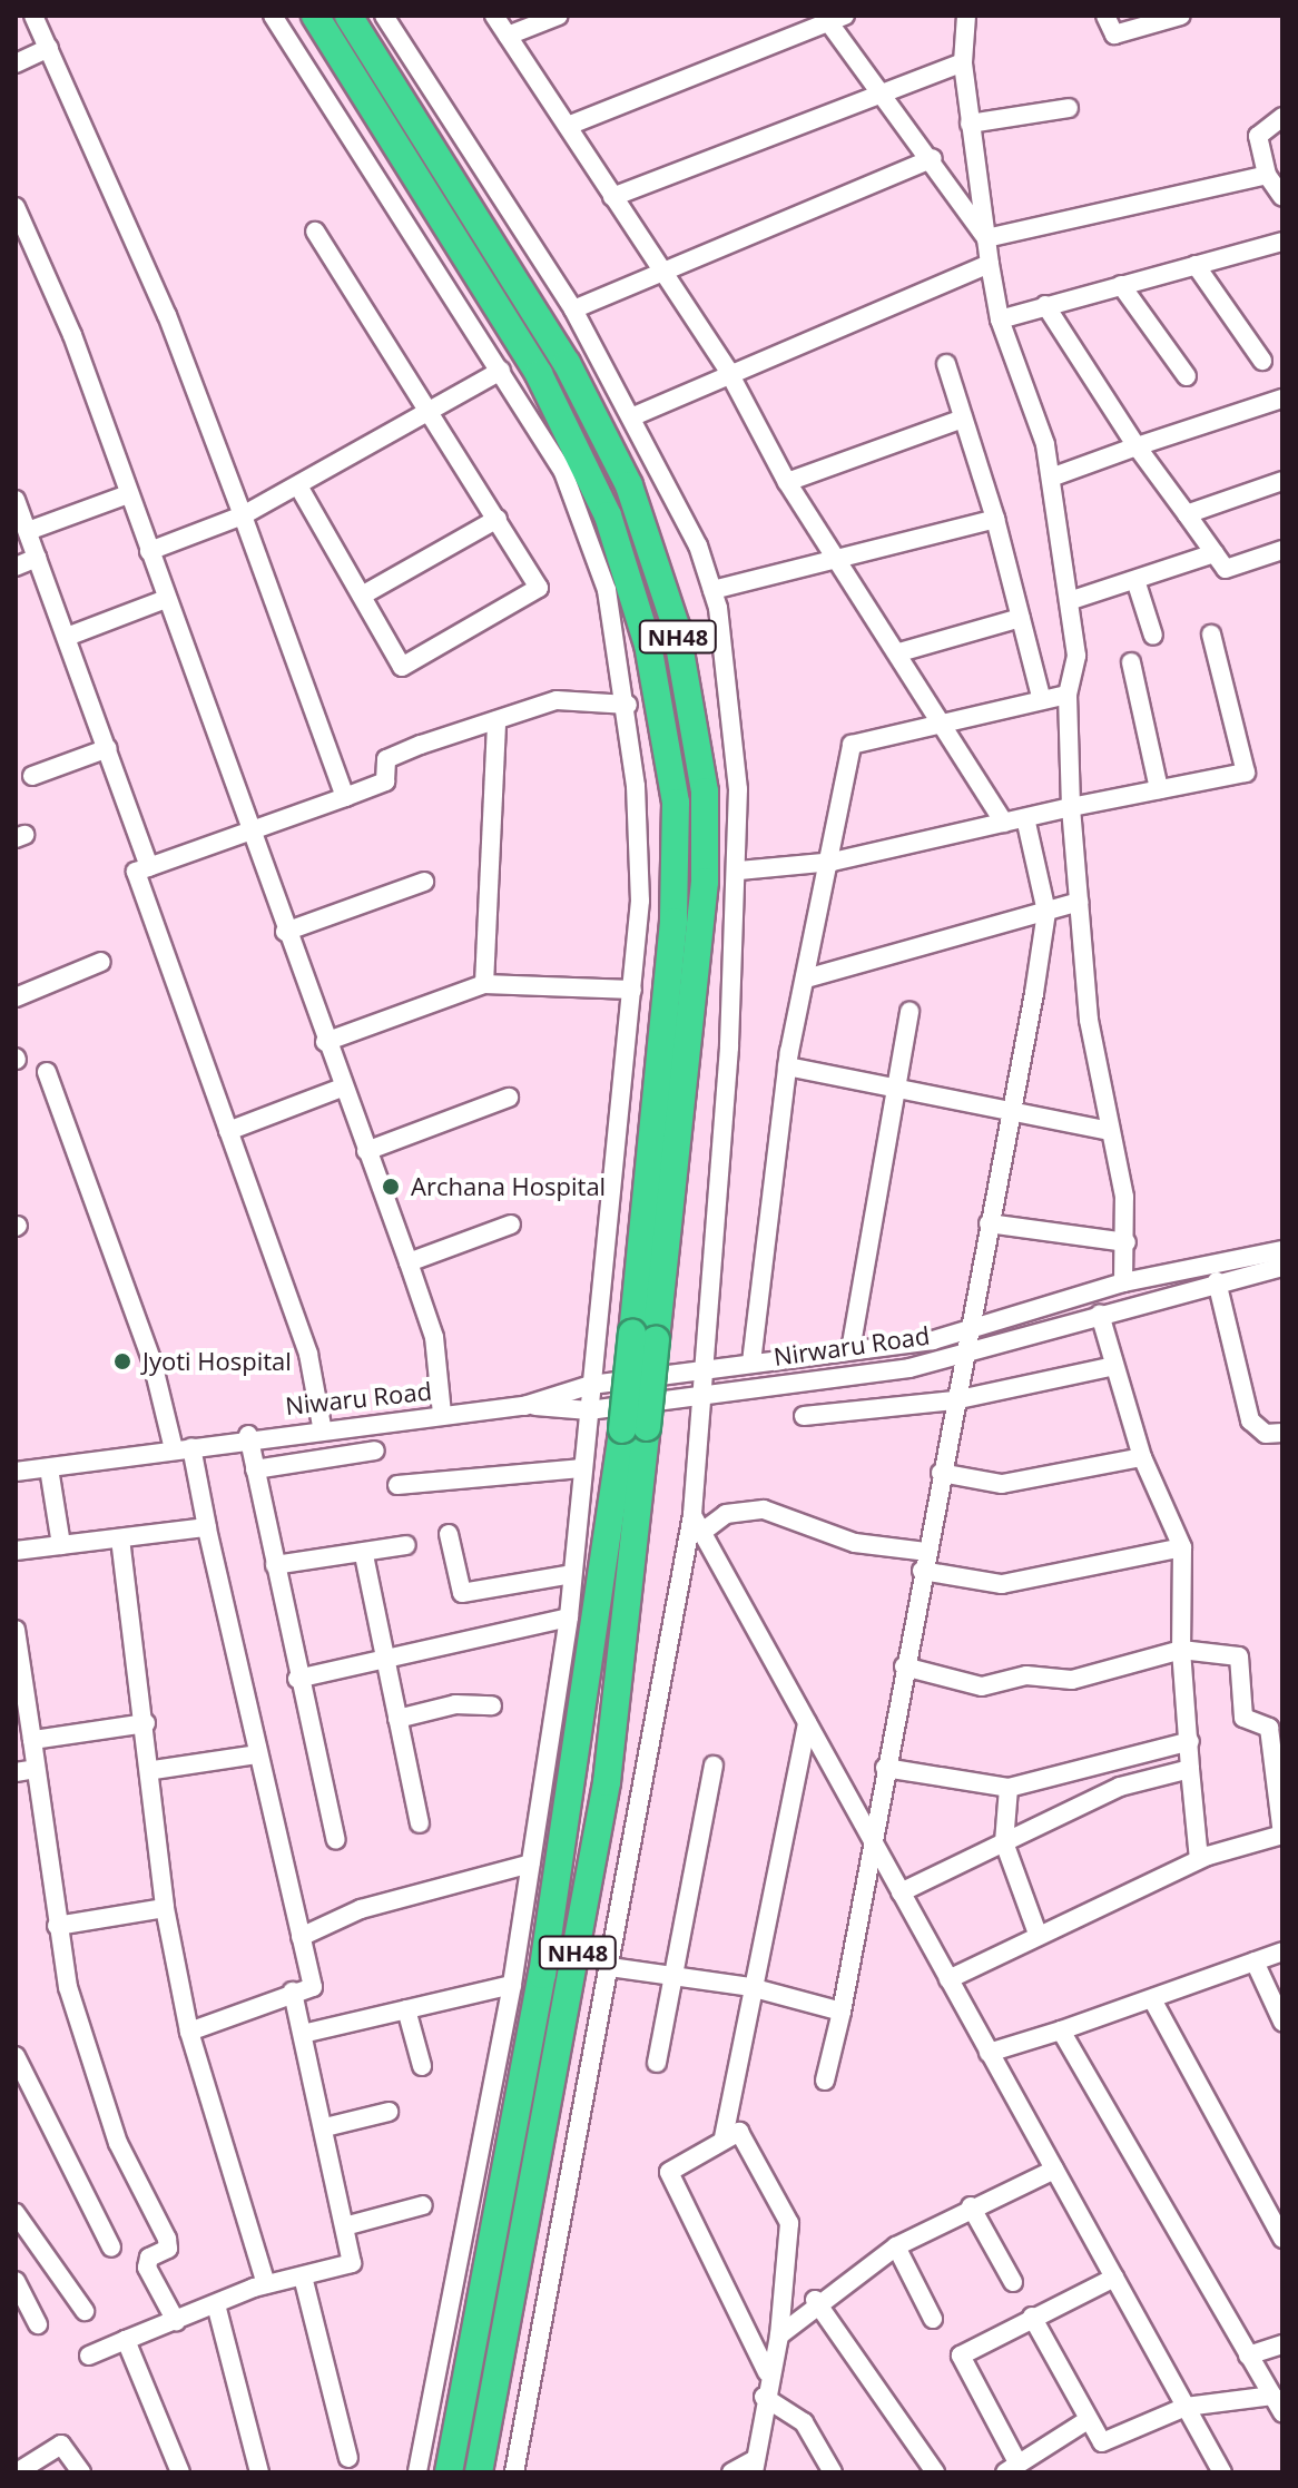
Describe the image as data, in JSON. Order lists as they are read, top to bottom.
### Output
{
  "streets": {
    "highway": ["NH48"],
    "street": ["Nirwaru Road", "Niwaru Road"]
  },
  "crossings": [
    ["Nirwaru Road", "Niwaru Road"]
  ],
  "places": ["Archana Hospital", "Jyoti Hospital"]
}
